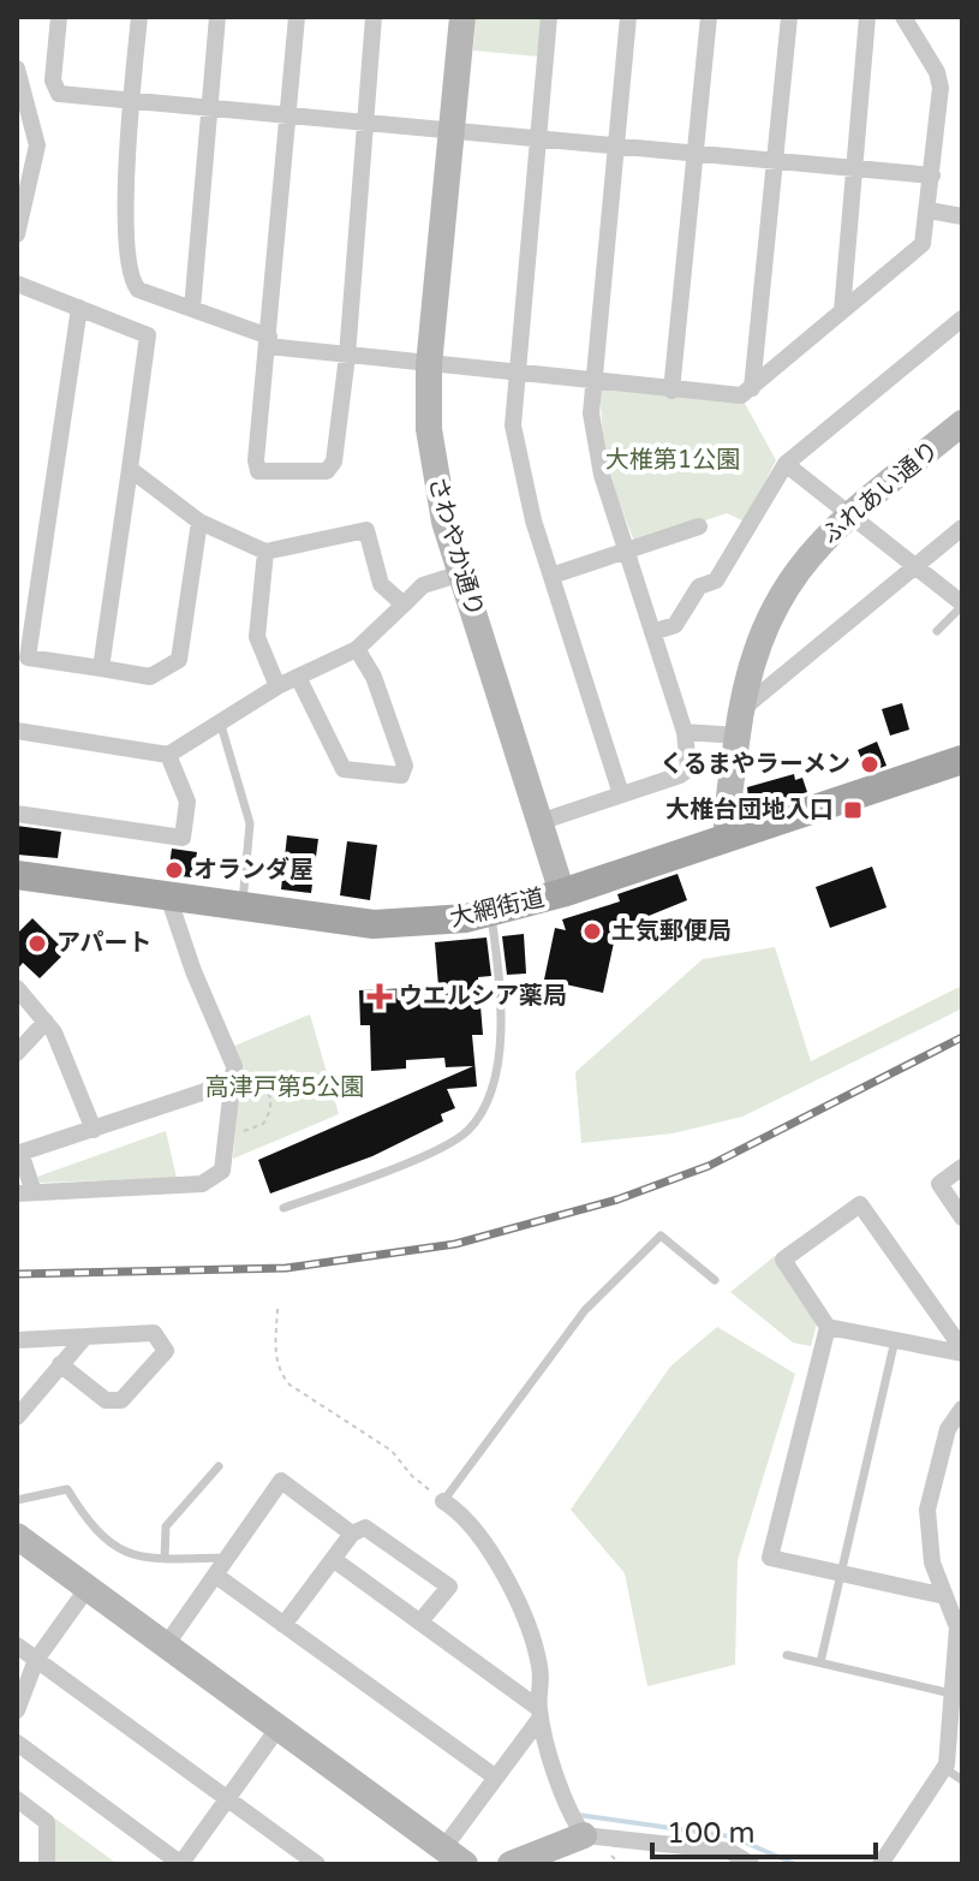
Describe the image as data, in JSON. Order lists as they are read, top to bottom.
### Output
{
  "streets": {
    "main road": ["大網街道"],
    "street": ["ふれあい通り", "さわやか通り"]
  },
  "crossings": [
    ["ふれあい通り", "大網街道"],
    ["さわやか通り", "大網街道"]
  ],
  "parks": ["大椎第1公園", "高津戸第5公園"],
  "places": {
    "other": [
      "くるまやラーメン",
      "オランダ屋",
      "土気郵便局",
      "アパート"
    ],
    "transit": ["大椎台団地入口"],
    "health": ["ウエルシア薬局"]
  },
  "scale_bar": "100 m"
}
